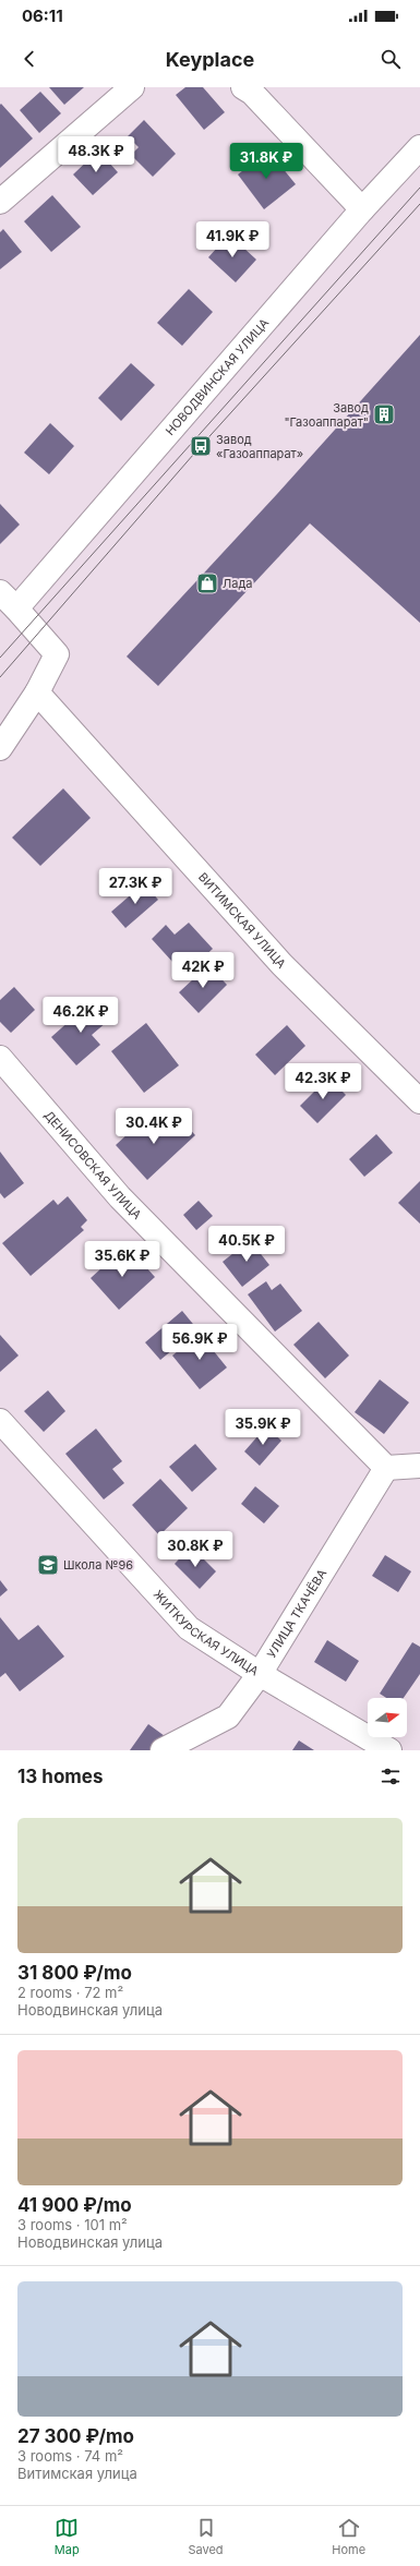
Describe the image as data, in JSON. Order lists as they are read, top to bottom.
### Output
{
  "streets": {
    "street": [
      "НОВОДВИНСКАЯ УЛИЦА",
      "ВИТИМСКАЯ УЛИЦА",
      "ДЕНИСОВСКАЯ УЛИЦА",
      "УЛИЦА ТКАЧЁВА",
      "ЖИТКУРСКАЯ УЛИЦА"
    ]
  },
  "crossings": [
    ["ДЕНИСОВСКАЯ УЛИЦА", "УЛИЦА ТКАЧЁВА"],
    ["УЛИЦА ТКАЧЁВА", "ЖИТКУРСКАЯ УЛИЦА"]
  ],
  "places": {
    "building": ["Завод \"Газоаппарат\""],
    "bus stop": ["Завод «Газоаппарат»"],
    "shop": ["Лада"],
    "school or university": ["Школа №96"]
  },
  "north": "right",
  "page": {
    "status": "06:11",
    "header": "Keyplace",
    "price": [
      "48.3K ₽",
      "31.8K ₽",
      "41.9K ₽",
      "27.3K ₽",
      "42K ₽",
      "46.2K ₽",
      "42.3K ₽",
      "30.4K ₽",
      "40.5K ₽",
      "35.6K ₽",
      "56.9K ₽",
      "35.9K ₽",
      "30.8K ₽"
    ],
    "heading": "13 homes",
    "list": [
      {
        "name": "31 800 ₽/mo",
        "note": "2 rooms · 72 m² · Новодвинская улица"
      },
      {
        "name": "41 900 ₽/mo",
        "note": "3 rooms · 101 m² · Новодвинская улица"
      },
      {
        "name": "27 300 ₽/mo",
        "note": "3 rooms · 74 m² · Витимская улица"
      }
    ],
    "tabs": ["Map", "Saved", "Home"]
  }
}
